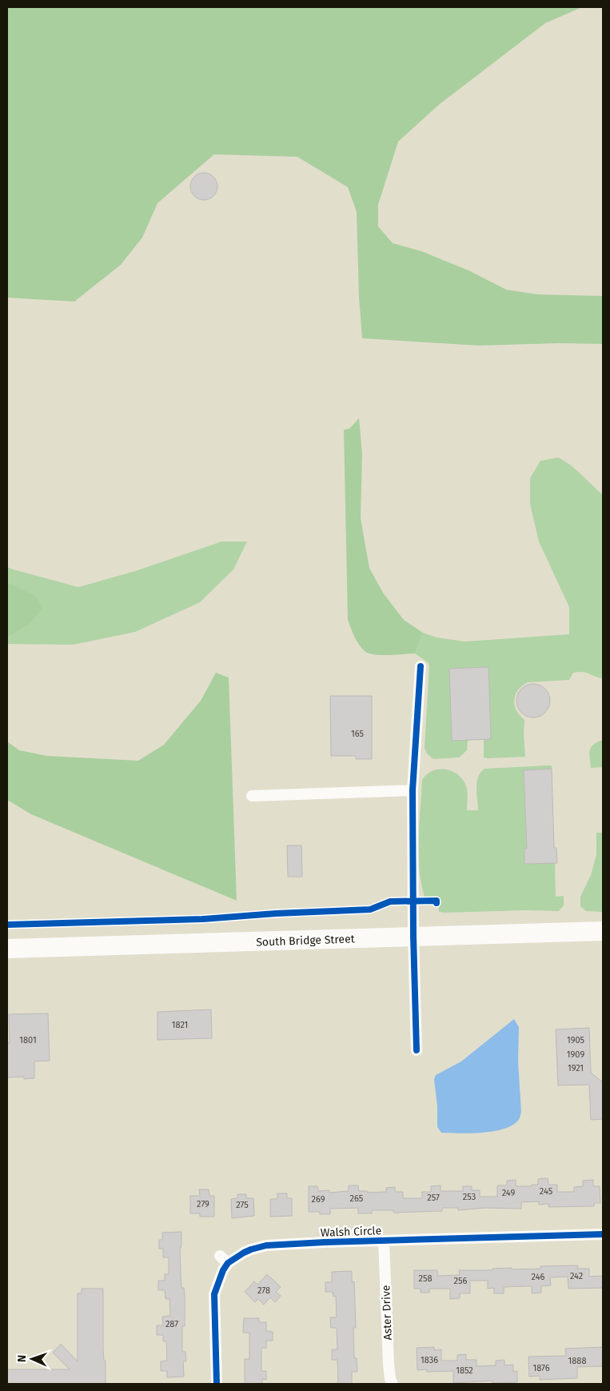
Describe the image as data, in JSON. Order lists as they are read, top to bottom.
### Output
{
  "streets": {
    "highway": ["South Bridge Street"],
    "street": ["Walsh Circle", "Aster Drive"]
  },
  "crossings": [
    ["Walsh Circle", "Aster Drive"]
  ],
  "house_numbers": [
    "165",
    "1821",
    "1801",
    "1905",
    "1909",
    "1921",
    "245",
    "249",
    "253",
    "257",
    "265",
    "269",
    "279",
    "275",
    "242",
    "246",
    "258",
    "256",
    "278",
    "287",
    "1836",
    "1888",
    "1876",
    "1852"
  ],
  "north": "left"
}
